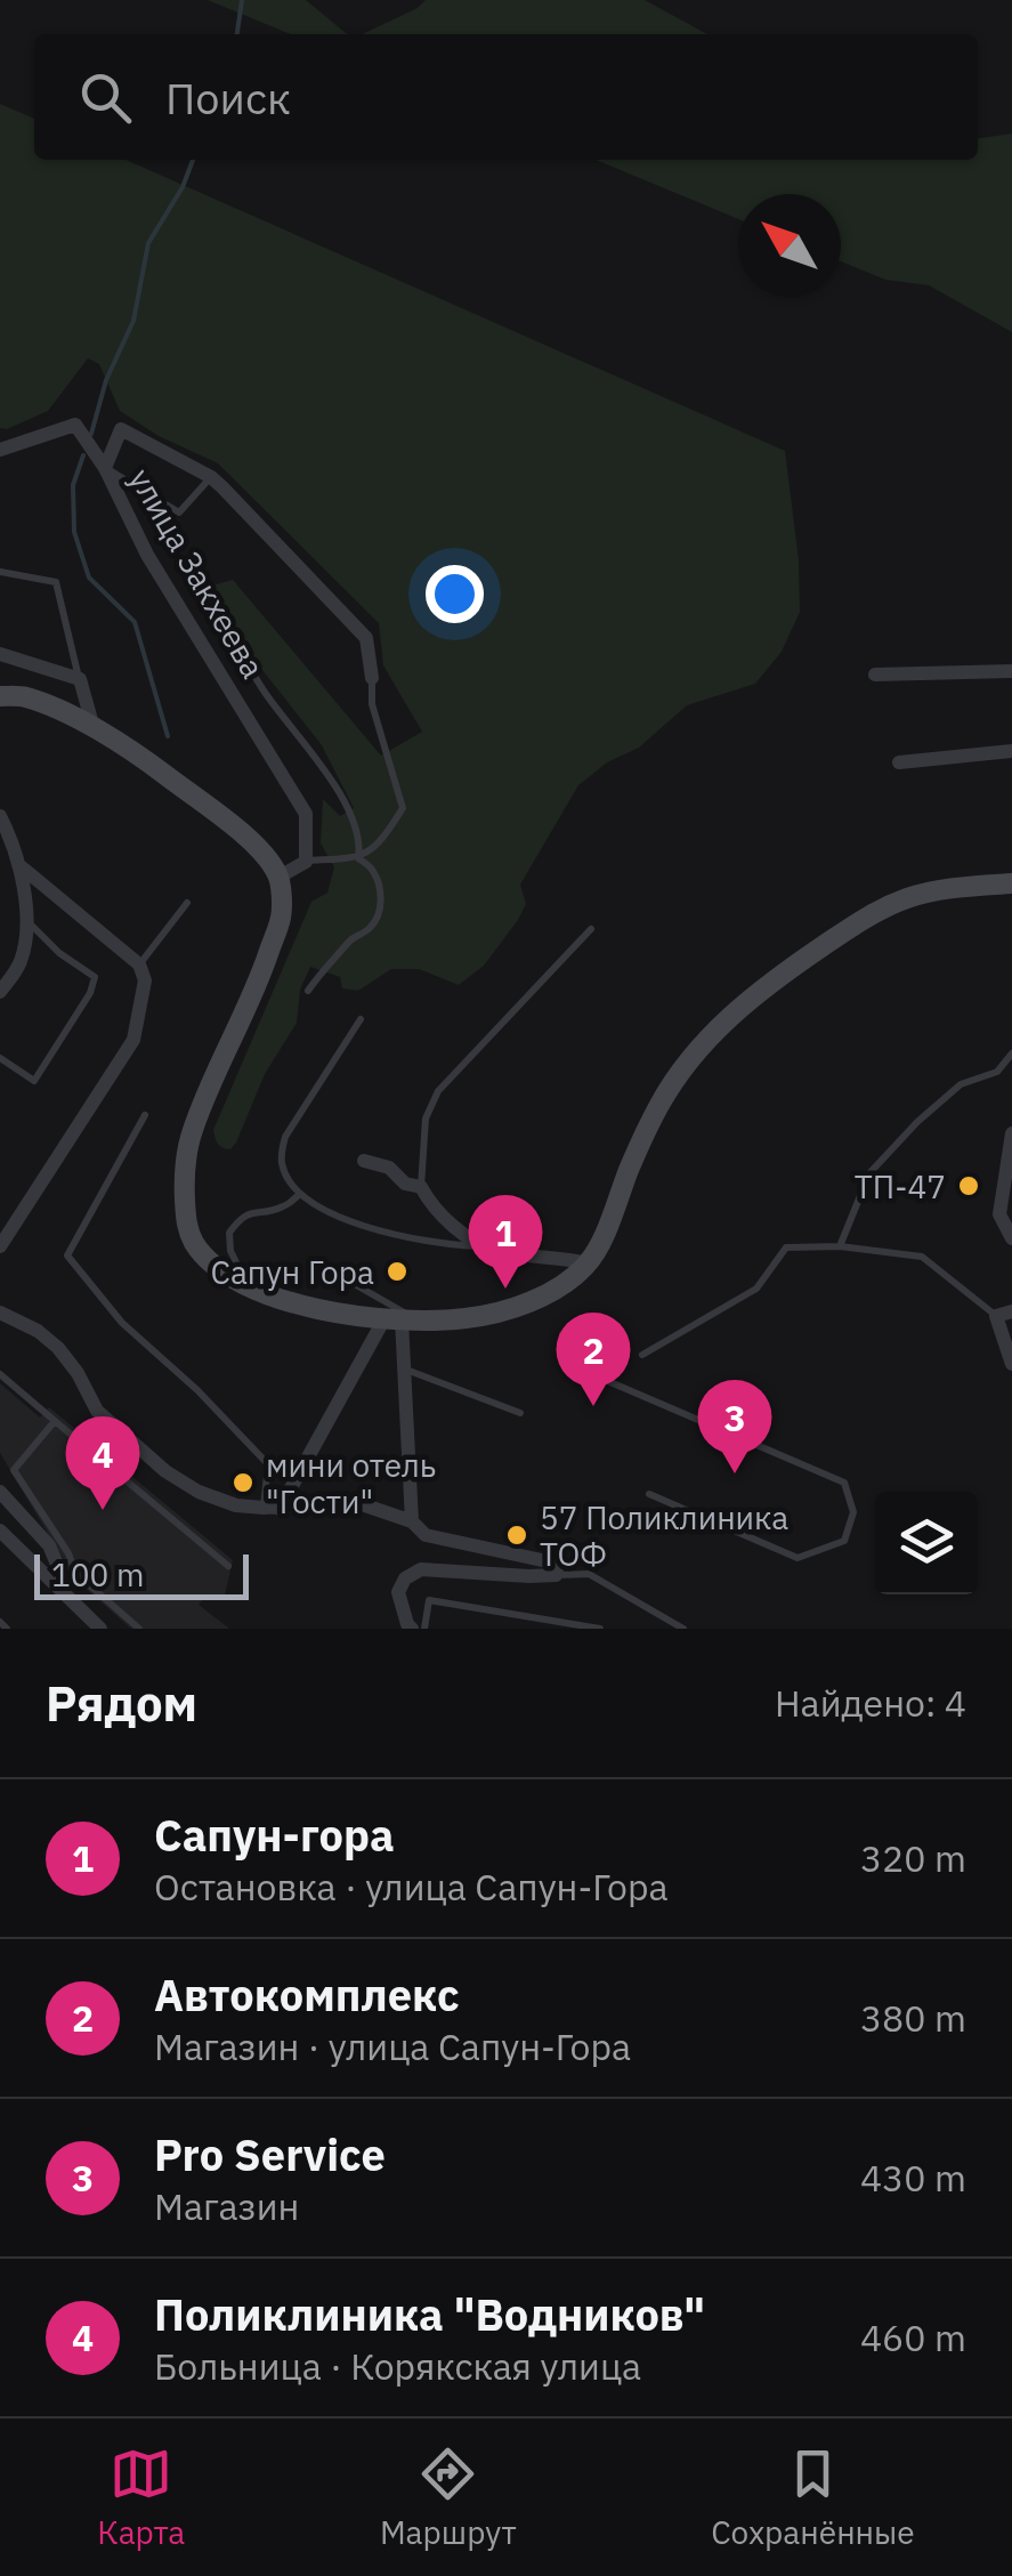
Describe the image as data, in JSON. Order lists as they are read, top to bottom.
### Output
{
  "streets": {
    "street": ["улица Закхеева"]
  },
  "places": [
    "ТП-47",
    "Сапун Гора",
    "мини отель \"Гости\"",
    "57 Поликлиника ТОФ"
  ],
  "scale_bar": "100 m",
  "north": "top left",
  "page": {
    "search": "Поиск",
    "pins": [
      "1",
      "2",
      "3",
      "4"
    ],
    "scale": "100 m",
    "heading": ["Рядом", "Найдено: 4"],
    "list": [
      {
        "mark": "1",
        "name": "Сапун-гора",
        "note": "Остановка · улица Сапун-Гора",
        "value": "320 m"
      },
      {
        "mark": "2",
        "name": "Автокомплекс",
        "note": "Магазин · улица Сапун-Гора",
        "value": "380 m"
      },
      {
        "mark": "3",
        "name": "Pro Service",
        "note": "Магазин",
        "value": "430 m"
      },
      {
        "mark": "4",
        "name": "Поликлиника \"Водников\"",
        "note": "Больница · Корякская улица",
        "value": "460 m"
      }
    ],
    "nav": ["Карта", "Маршрут", "Сохранённые"]
  }
}
